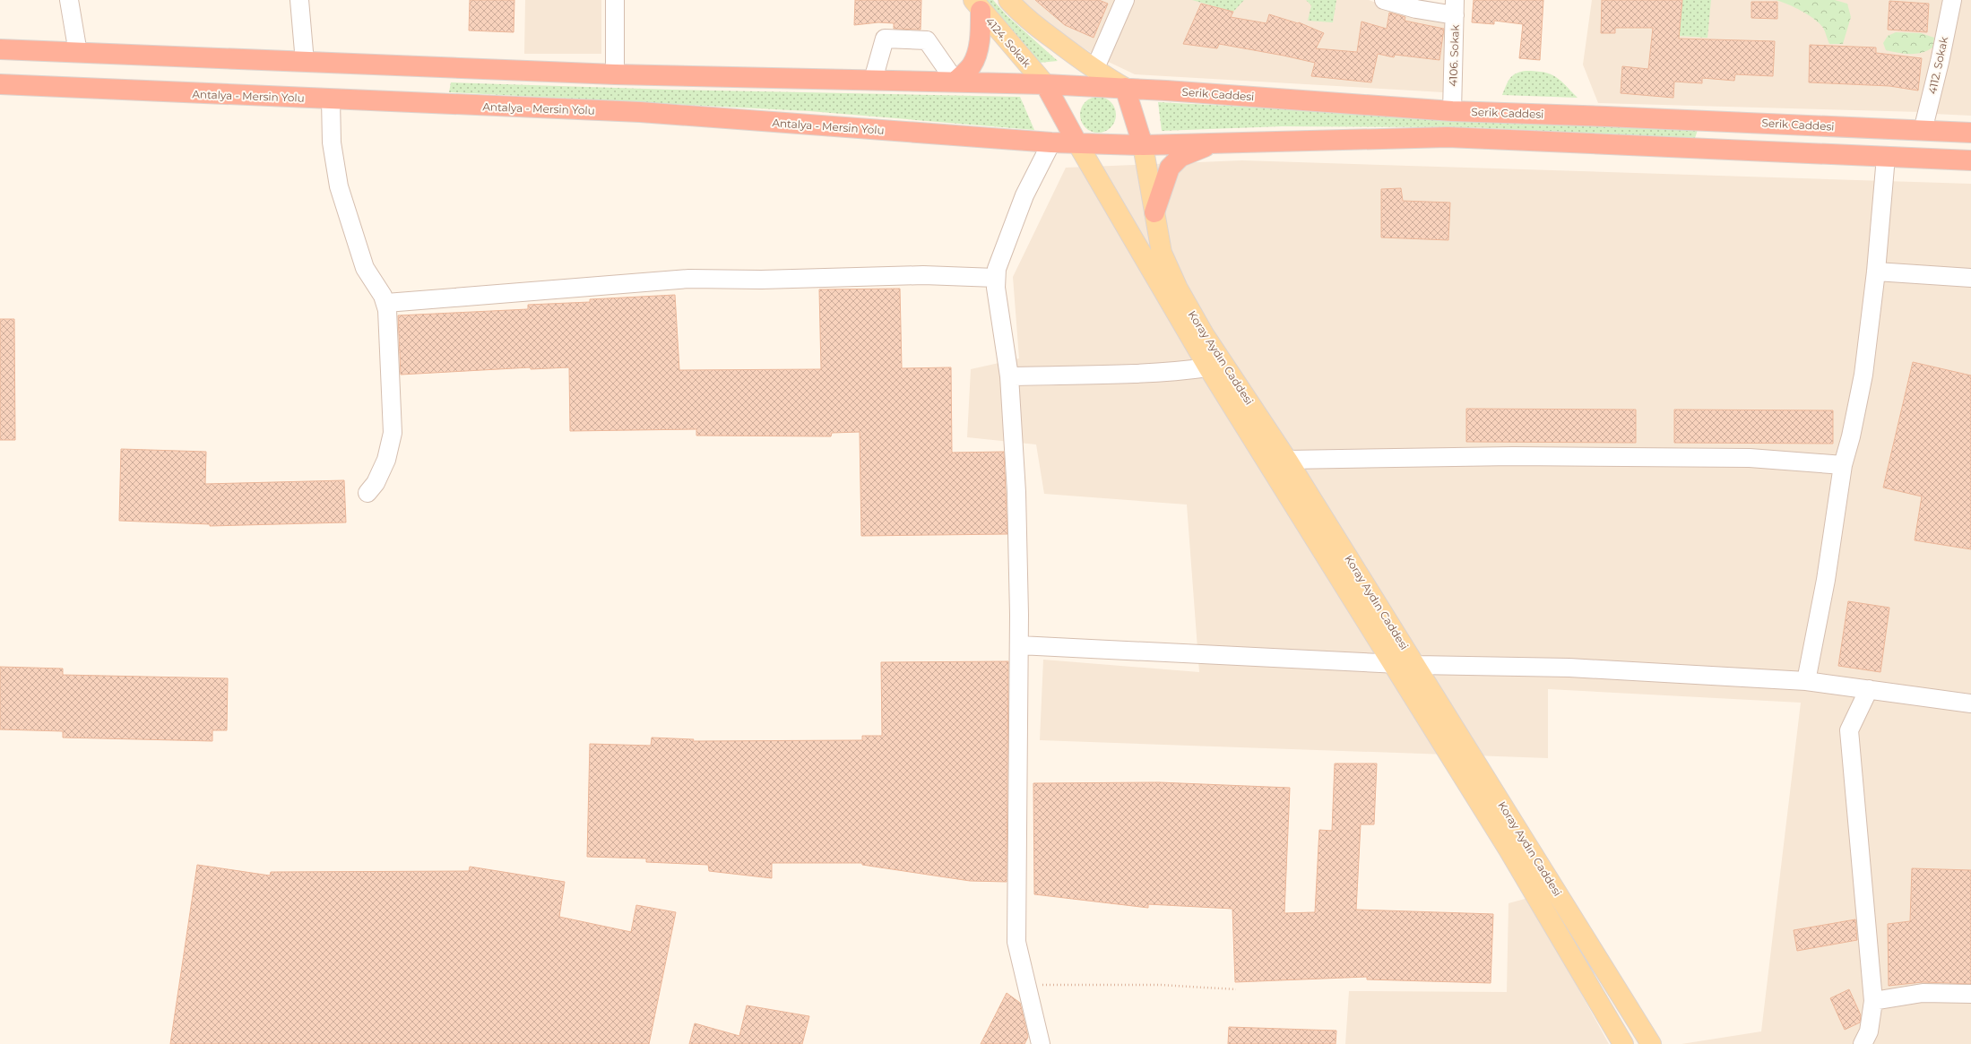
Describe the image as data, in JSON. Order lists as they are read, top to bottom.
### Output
{
  "streets": {
    "highway": ["Serik Caddesi", "Antalya - Mersin Yolu"],
    "main road": ["4124. Sokak", "Koray Aydın Caddesi"],
    "street": ["4106. Sokak", "4112. Sokak"]
  },
  "crossings": [
    ["4124. Sokak", "Serik Caddesi"],
    ["4106. Sokak", "Serik Caddesi"],
    ["4112. Sokak", "Serik Caddesi"]
  ]
}
